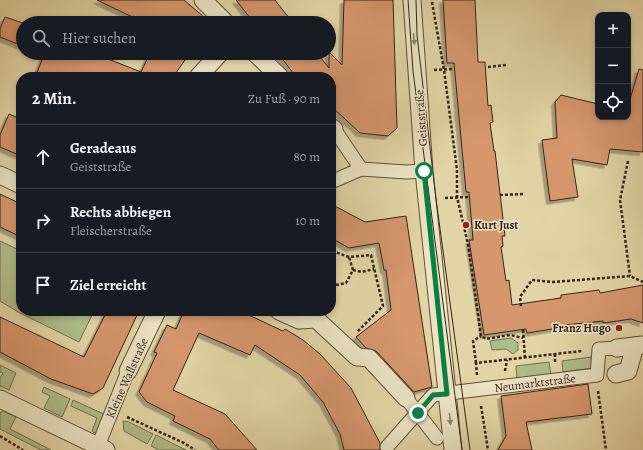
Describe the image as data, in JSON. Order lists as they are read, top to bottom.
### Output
{
  "streets": {
    "street": ["Geiststraße", "Kleine Wallstraße", "Neumarktstraße"]
  },
  "crossings": [
    ["Geiststraße", "Neumarktstraße"]
  ],
  "one_way": ["Geiststraße"],
  "places": ["Kurt Just", "Franz Hugo"],
  "page": {
    "map_buttons": ["+", "−"],
    "search": "Hier suchen",
    "heading": ["2 Min.", "Zu Fuß · 90 m"],
    "list": [
      ["Geradeaus", "Geiststraße", "80 m"],
      ["Rechts abbiegen", "Fleischerstraße", "10 m"],
      "Ziel erreicht"
    ]
  }
}
